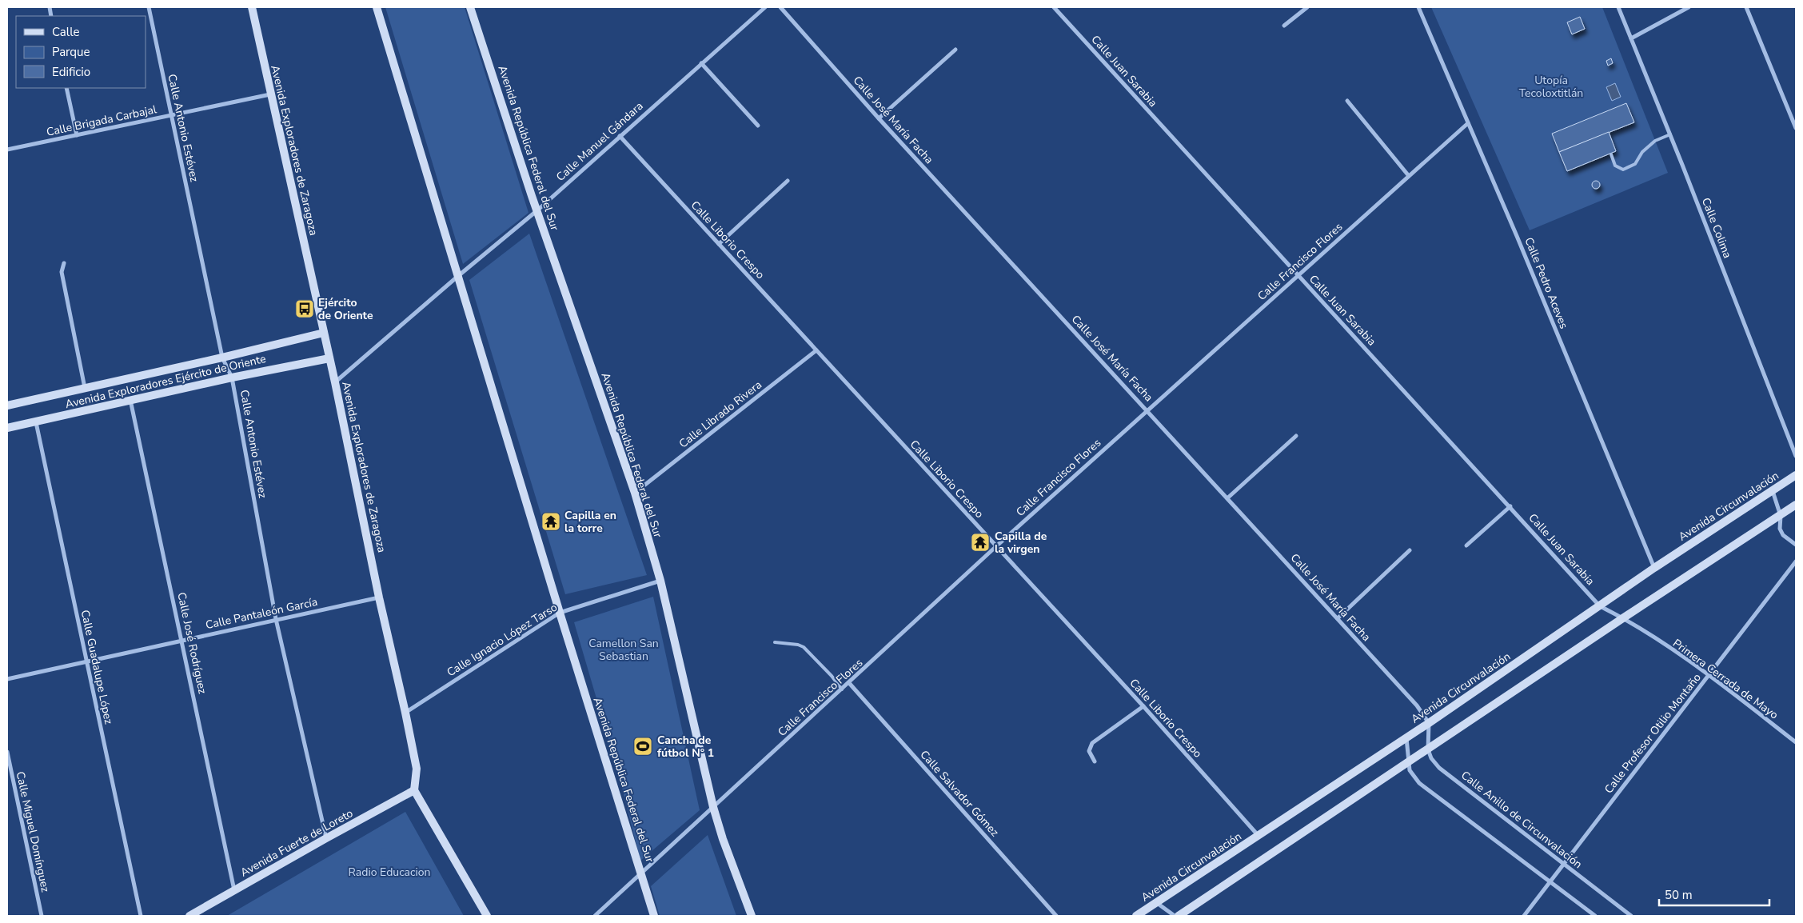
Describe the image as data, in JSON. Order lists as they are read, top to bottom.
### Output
{
  "streets": {
    "street": [
      "Calle Juan Sarabia",
      "Calle José María Facha",
      "Calle Brigada Carbajal",
      "Calle Antonio Estévez",
      "Calle Manuel Gándara",
      "Avenida República Federal del Sur",
      "Avenida Exploradores de Zaragoza",
      "Calle Colima",
      "Calle Liborio Crespo",
      "Calle Francisco Flores",
      "Calle Pedro Aceves",
      "Avenida Exploradores Ejército de Oriente",
      "Calle Librado Rivera",
      "Avenida Circunvalación",
      "Calle Pantaleón García",
      "Calle Ignacio López Tarso",
      "Calle José Rodríguez",
      "Calle Guadalupe López",
      "Primera Cerrada de Mayo",
      "Calle Profesor Otilio Montaño",
      "Calle Salvador Gómez",
      "Calle Anillo de Circunvalación",
      "Calle Miguel Domínguez",
      "Avenida Fuerte de Loreto"
    ]
  },
  "crossings": [
    ["Calle Juan Sarabia", "Calle Francisco Flores"],
    ["Calle Juan Sarabia", "Avenida Circunvalación"],
    ["Calle Juan Sarabia", "Primera Cerrada de Mayo"],
    ["Calle José María Facha", "Calle Francisco Flores"],
    ["Calle José María Facha", "Avenida Circunvalación"],
    ["Calle Brigada Carbajal", "Calle Antonio Estévez"],
    ["Calle Brigada Carbajal", "Avenida Exploradores de Zaragoza"],
    ["Calle Antonio Estévez", "Avenida Exploradores Ejército de Oriente"],
    ["Calle Antonio Estévez", "Calle Pantaleón García"],
    ["Calle Antonio Estévez", "Avenida Fuerte de Loreto"],
    ["Calle Manuel Gándara", "Avenida República Federal del Sur"],
    ["Calle Manuel Gándara", "Avenida Exploradores de Zaragoza"],
    ["Calle Manuel Gándara", "Calle Liborio Crespo"],
    ["Avenida República Federal del Sur", "Calle Francisco Flores"],
    ["Avenida República Federal del Sur", "Calle Librado Rivera"],
    ["Avenida República Federal del Sur", "Calle Ignacio López Tarso"],
    ["Avenida Exploradores de Zaragoza", "Avenida Exploradores Ejército de Oriente"],
    ["Avenida Exploradores de Zaragoza", "Calle Pantaleón García"],
    ["Avenida Exploradores de Zaragoza", "Calle Ignacio López Tarso"],
    ["Avenida Exploradores de Zaragoza", "Avenida Fuerte de Loreto"],
    ["Calle Liborio Crespo", "Calle Francisco Flores"],
    ["Calle Liborio Crespo", "Calle Librado Rivera"],
    ["Calle Liborio Crespo", "Avenida Circunvalación"],
    ["Calle Francisco Flores", "Calle Pedro Aceves"],
    ["Calle Francisco Flores", "Calle Salvador Gómez"],
    ["Calle Pedro Aceves", "Avenida Circunvalación"],
    ["Avenida Exploradores Ejército de Oriente", "Calle José Rodríguez"],
    ["Avenida Exploradores Ejército de Oriente", "Calle Guadalupe López"],
    ["Calle Pantaleón García", "Calle José Rodríguez"],
    ["Calle Pantaleón García", "Calle Guadalupe López"],
    ["Calle José Rodríguez", "Avenida Fuerte de Loreto"],
    ["Primera Cerrada de Mayo", "Calle Profesor Otilio Montaño"],
    ["Calle Profesor Otilio Montaño", "Calle Anillo de Circunvalación"]
  ],
  "parks": ["Utopía Tecoloxtitlán", "Camellon San Sebastian", "Radio Educacion"],
  "places": {
    "bus stop": ["Ejército de Oriente"],
    "temple": ["Capilla en la torre", "Capilla de la virgen"],
    "sports": ["Cancha de fútbol N° 1"]
  },
  "legend": ["Calle", "Parque", "Edificio"],
  "scale_bar": "50 m"
}
